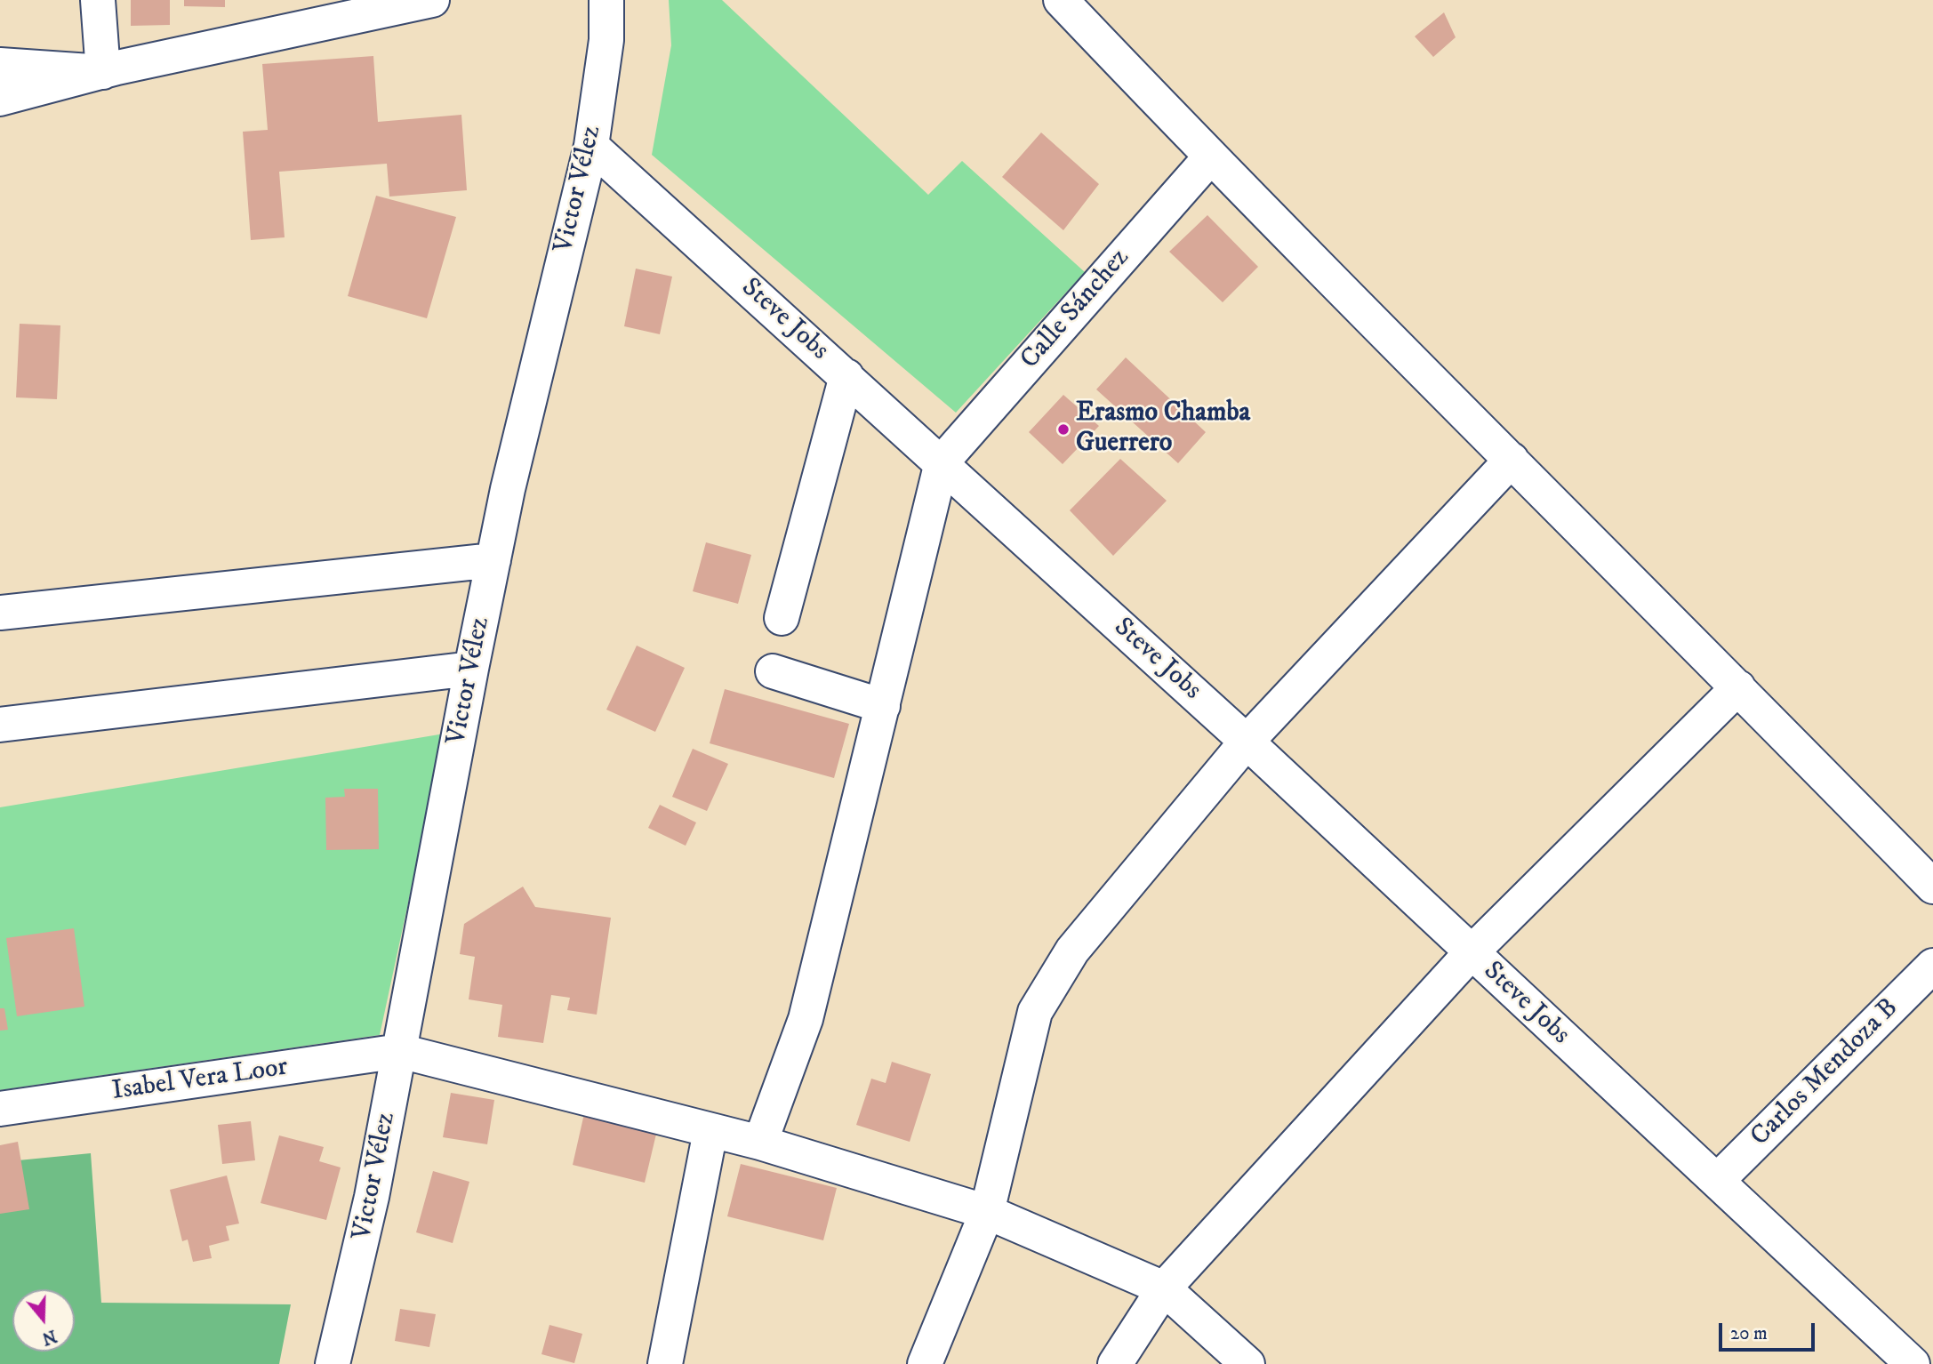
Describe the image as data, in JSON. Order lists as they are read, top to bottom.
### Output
{
  "streets": {
    "street": [
      "Victor Vélez",
      "Calle Sánchez",
      "Steve Jobs",
      "Carlos Mendoza B",
      "Isabel Vera Loor"
    ]
  },
  "crossings": [
    ["Victor Vélez", "Steve Jobs"],
    ["Victor Vélez", "Isabel Vera Loor"],
    ["Calle Sánchez", "Steve Jobs"],
    ["Steve Jobs", "Carlos Mendoza B"]
  ],
  "places": ["Erasmo Chamba Guerrero"],
  "scale_bar": "20 m",
  "north": "bottom"
}
